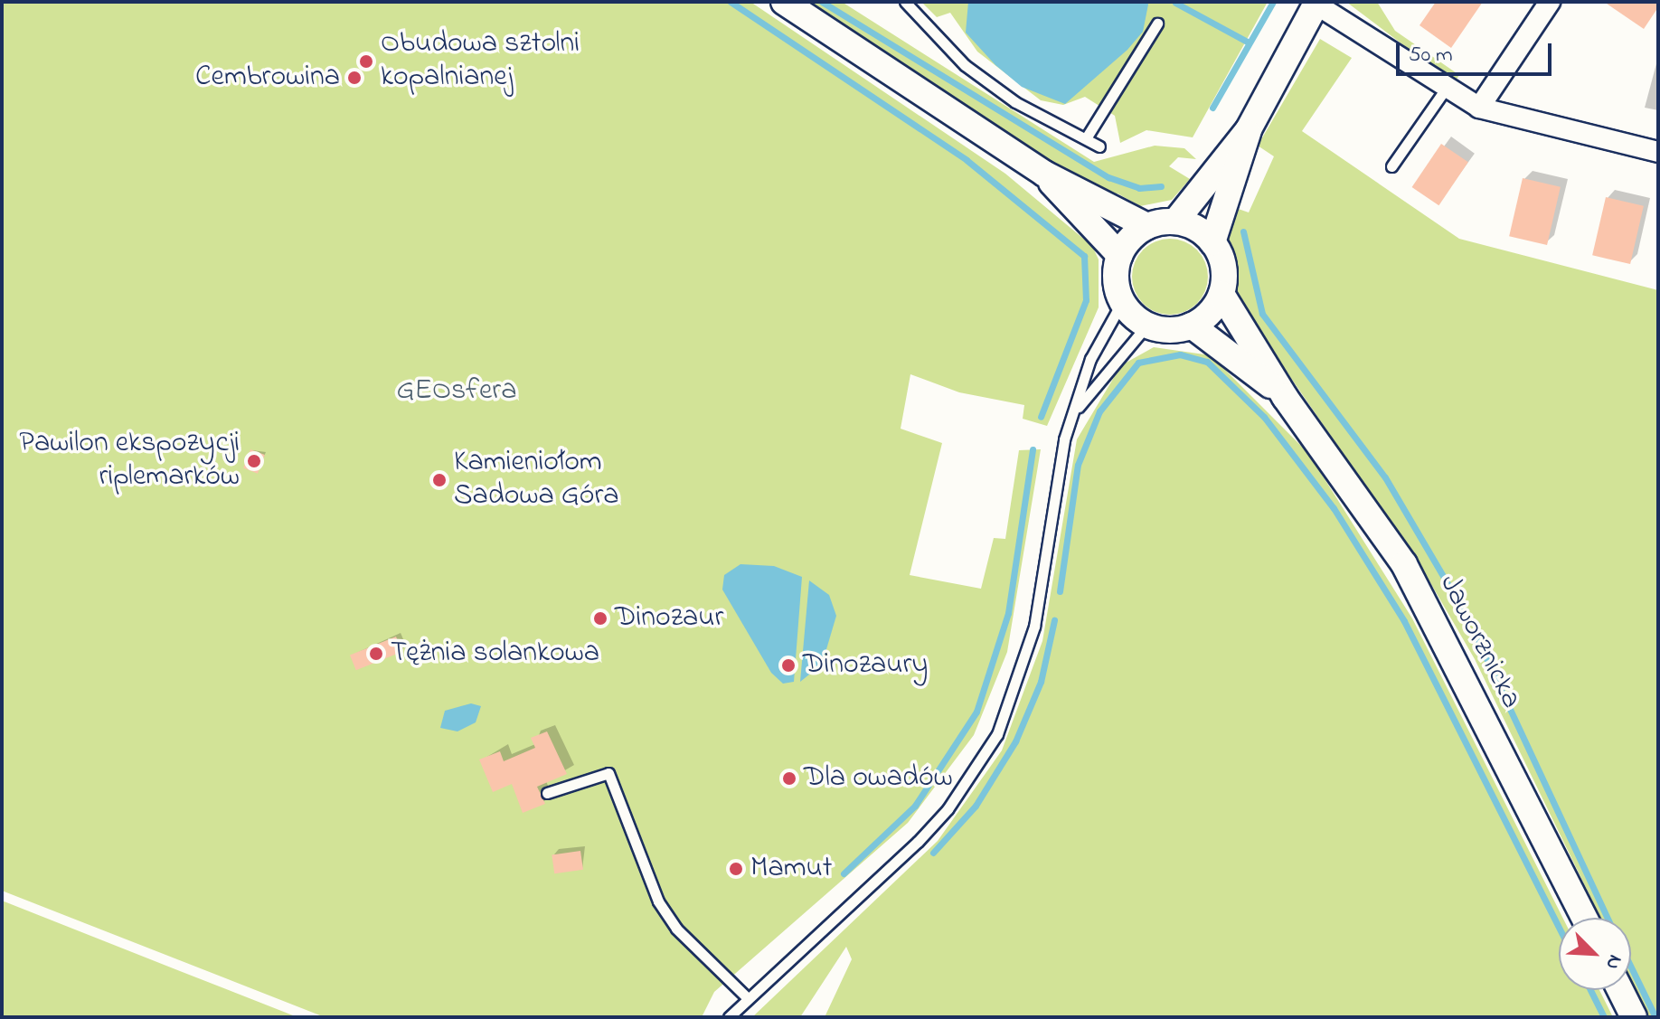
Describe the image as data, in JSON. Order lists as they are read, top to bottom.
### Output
{
  "streets": {
    "street": ["Jaworznicka"]
  },
  "parks": ["GEOsfera"],
  "places": [
    "Obudowa sztolni kopalnianej",
    "Cembrowina",
    "Pawilon ekspozycji riplemarków",
    "Kamieniołom Sadowa Góra",
    "Dinozaur",
    "Tężnia solankowa",
    "Dinozaury",
    "Dla owadów",
    "Mamut"
  ],
  "scale_bar": "50 m",
  "north": "bottom right"
}
